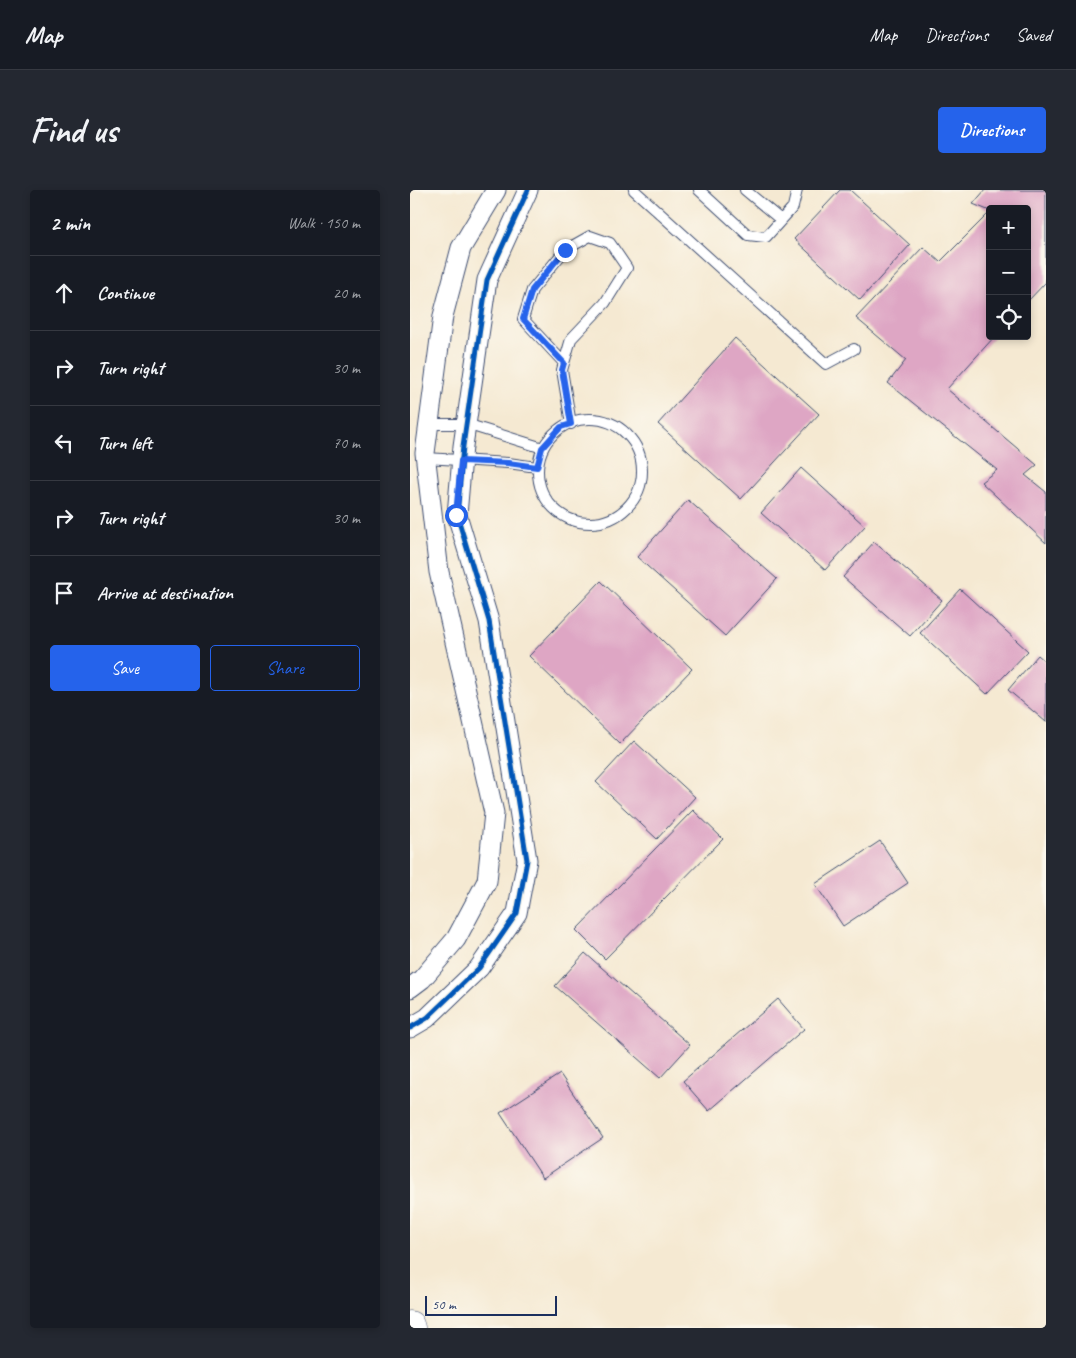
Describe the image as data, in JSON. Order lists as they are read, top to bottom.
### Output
{
  "scale_bar": "50 m",
  "page": {
    "header": "Map",
    "nav": ["Map", "Directions", "Saved"],
    "buttons": [
      "Directions",
      ["Save", "Share"]
    ],
    "title": "Find us",
    "heading": ["2 min", "Walk · 150 m"],
    "map_buttons": ["+", "−"],
    "list": [
      ["Continue", "20 m"],
      ["Turn right", "30 m"],
      ["Turn left", "70 m"],
      ["Turn right", "30 m"],
      "Arrive at destination"
    ],
    "scale": "50 m"
  }
}
